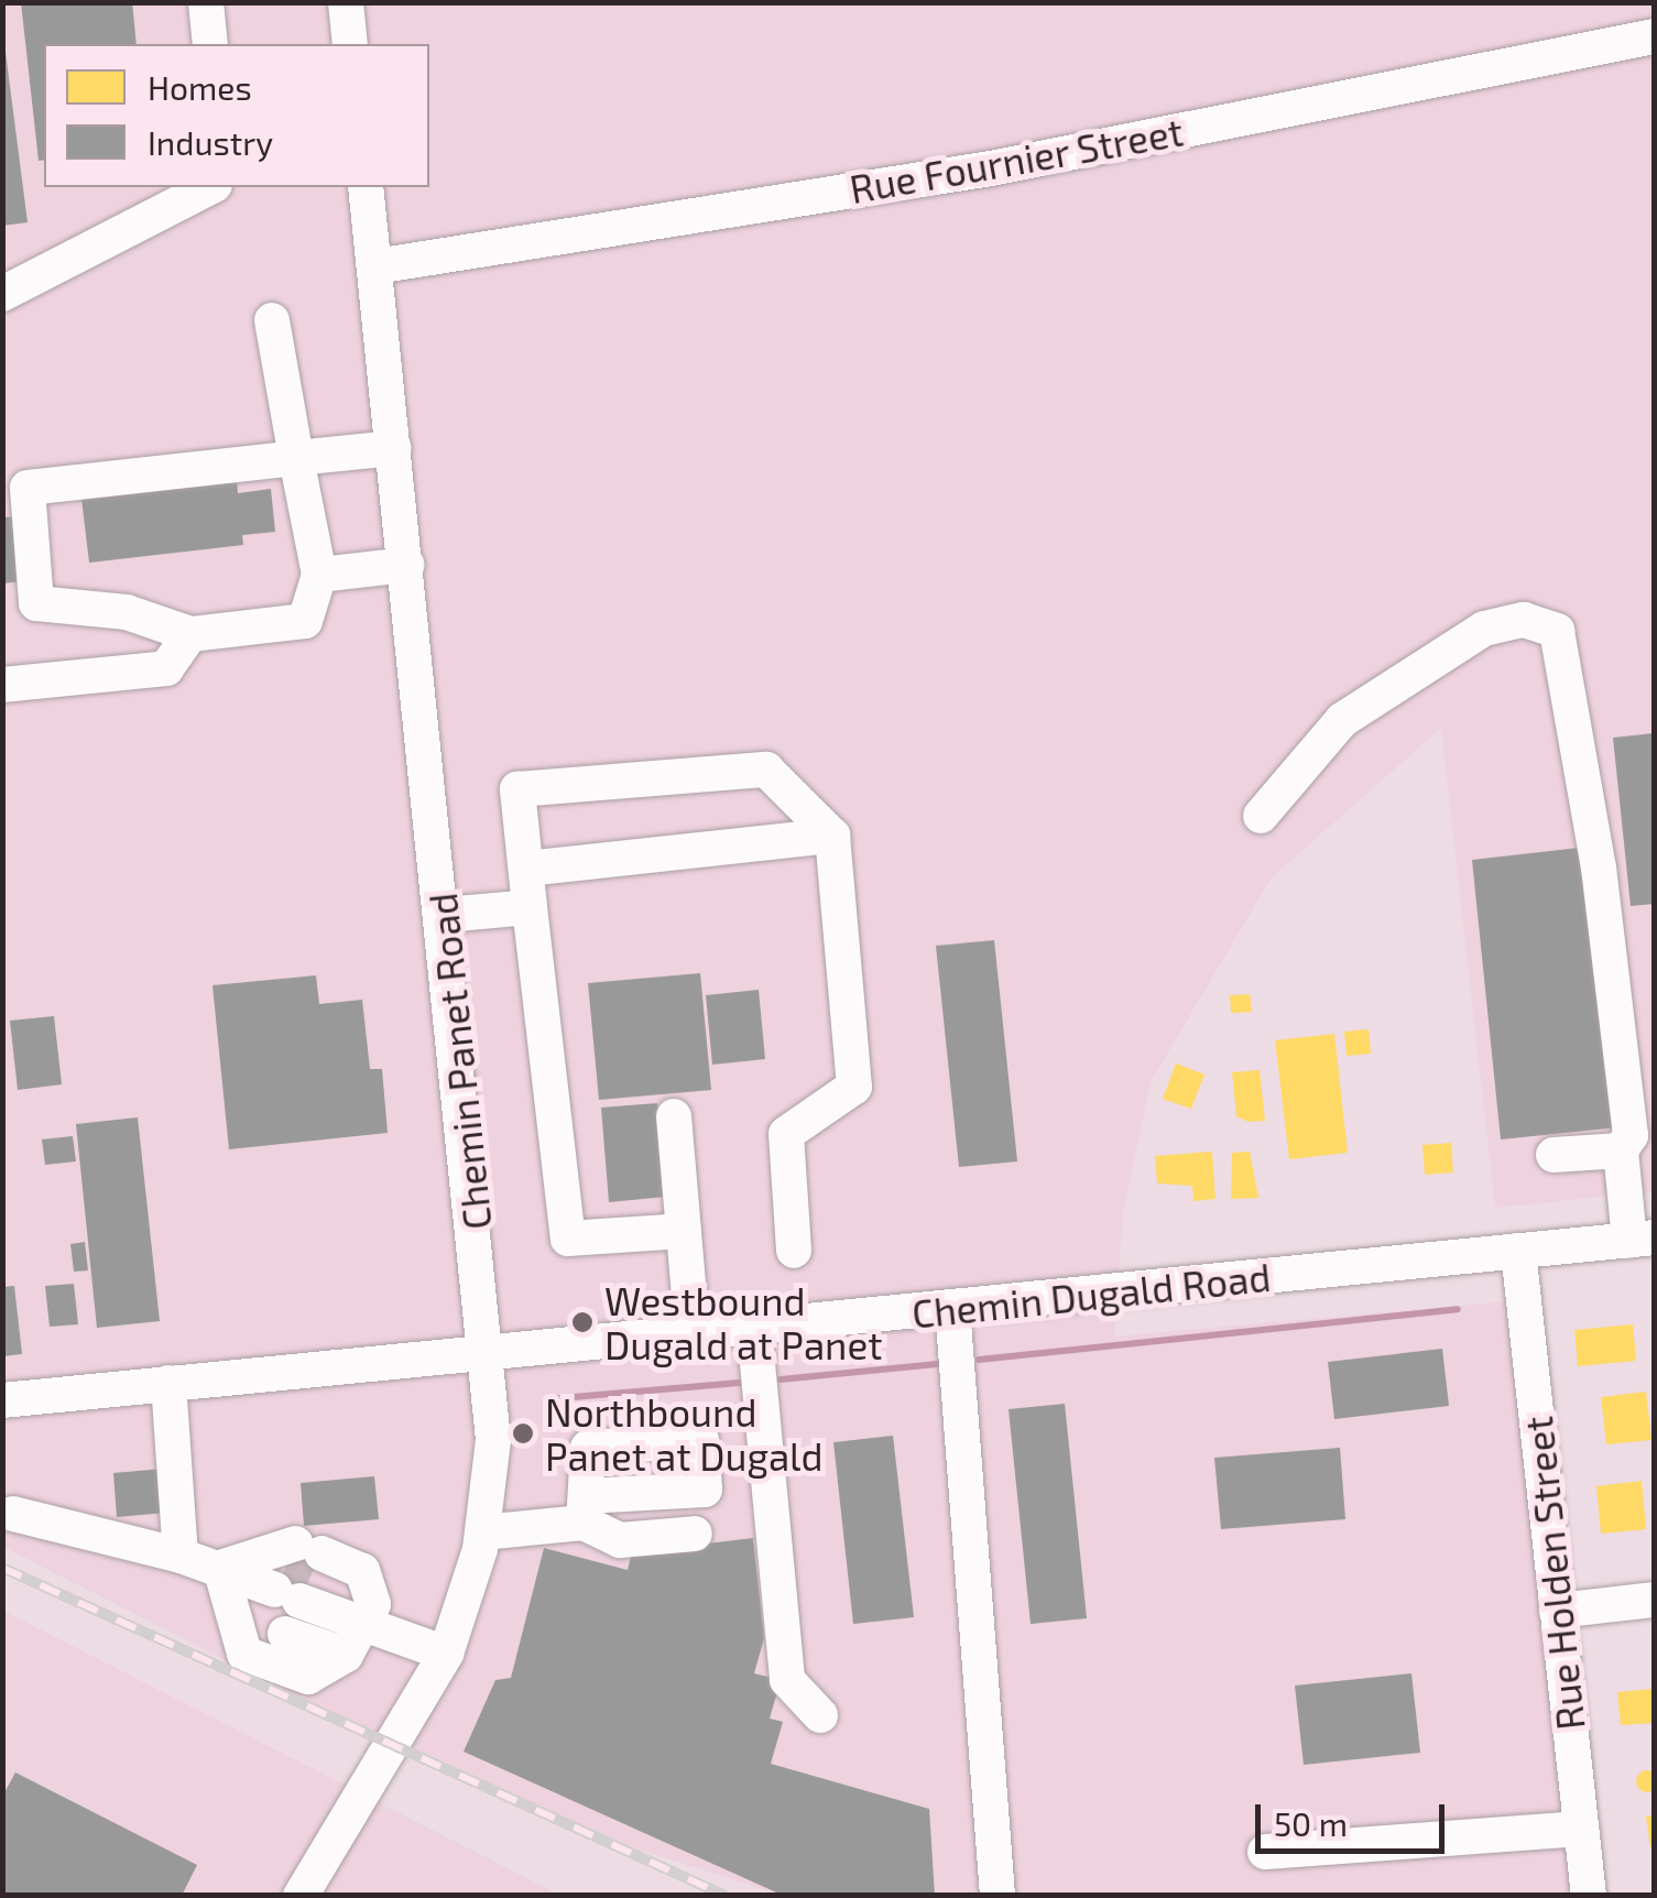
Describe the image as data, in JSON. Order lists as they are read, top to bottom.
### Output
{
  "streets": {
    "street": [
      "Rue Fournier Street",
      "Chemin Panet Road",
      "Chemin Dugald Road",
      "Rue Holden Street"
    ]
  },
  "crossings": [
    ["Rue Fournier Street", "Chemin Panet Road"],
    ["Chemin Panet Road", "Chemin Dugald Road"],
    ["Chemin Dugald Road", "Rue Holden Street"]
  ],
  "places": ["Westbound Dugald at Panet", "Northbound Panet at Dugald"],
  "legend": ["Homes", "Industry"],
  "scale_bar": "50 m"
}
